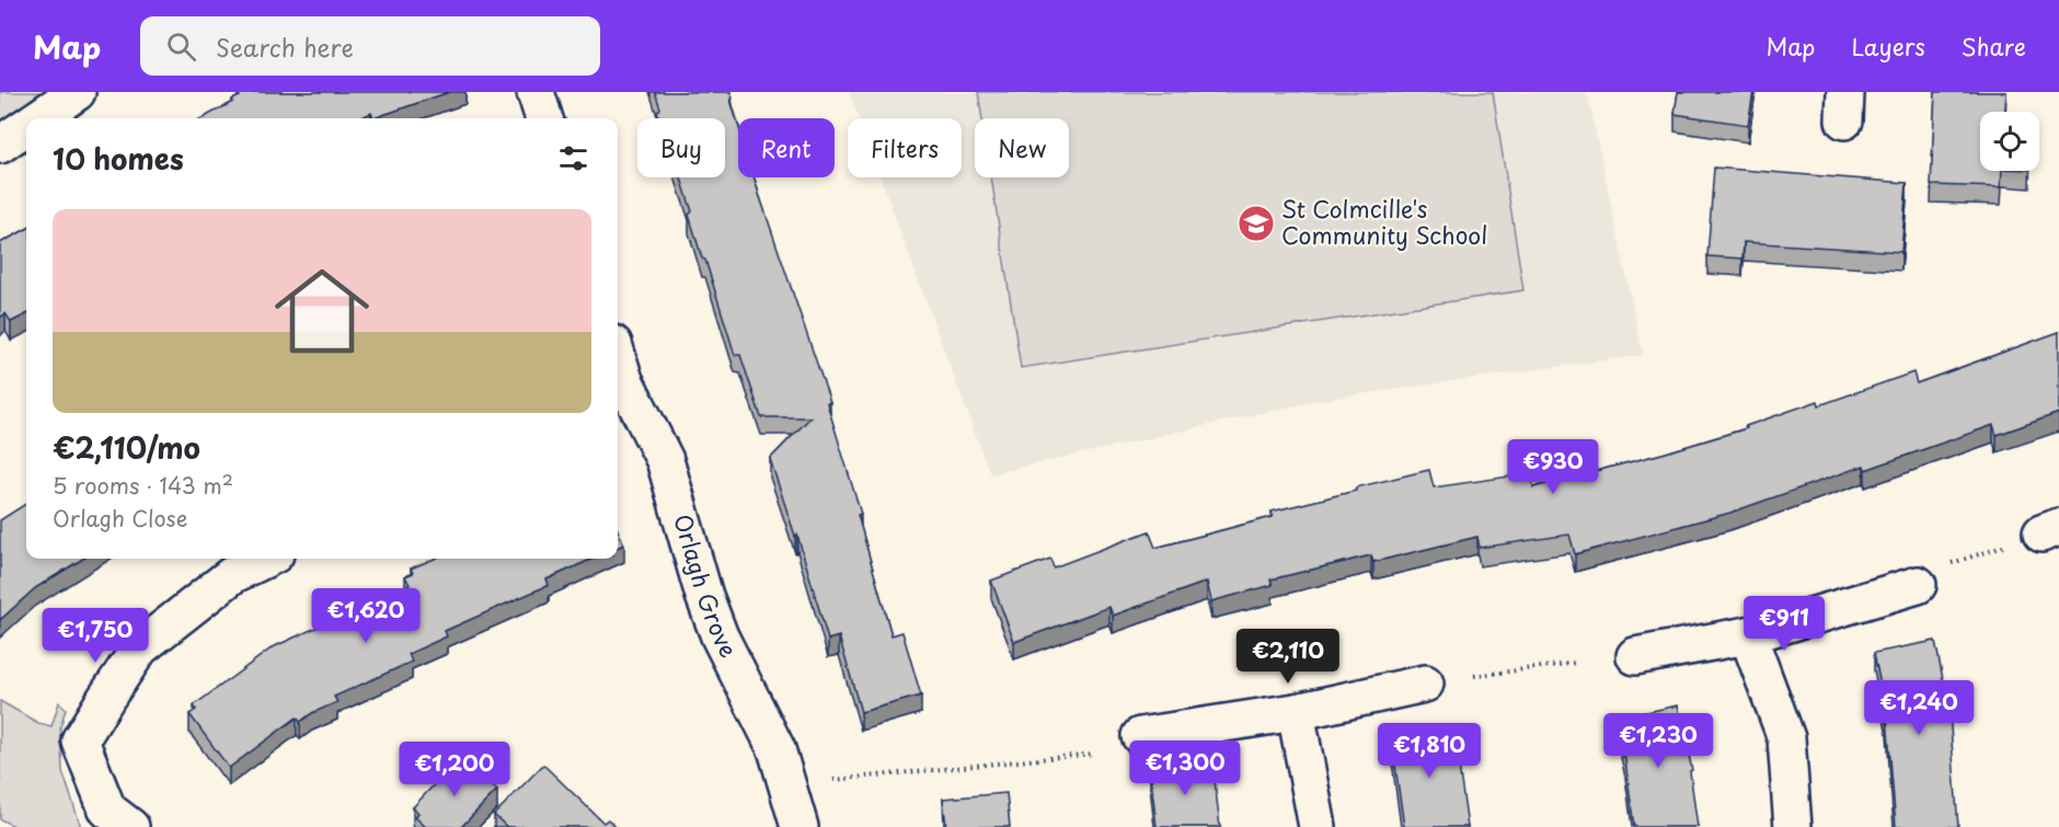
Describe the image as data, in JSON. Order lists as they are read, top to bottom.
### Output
{
  "streets": {
    "street": ["Orlagh Grove"]
  },
  "places": {
    "school or university": ["St Colmcille's Community School"]
  },
  "page": {
    "header": "Map",
    "search": "Search here",
    "nav": ["Map", "Layers", "Share"],
    "chip": [
      "Buy",
      "Rent",
      "Filters",
      "New"
    ],
    "heading": "10 homes",
    "list": [
      {
        "name": "€2,110/mo",
        "note": "5 rooms · 143 m² · Orlagh Close"
      }
    ],
    "price": [
      "€930",
      "€1,620",
      "€911",
      "€1,750",
      "€2,110",
      "€1,240",
      "€1,230",
      "€1,810",
      "€1,300",
      "€1,200"
    ]
  }
}
